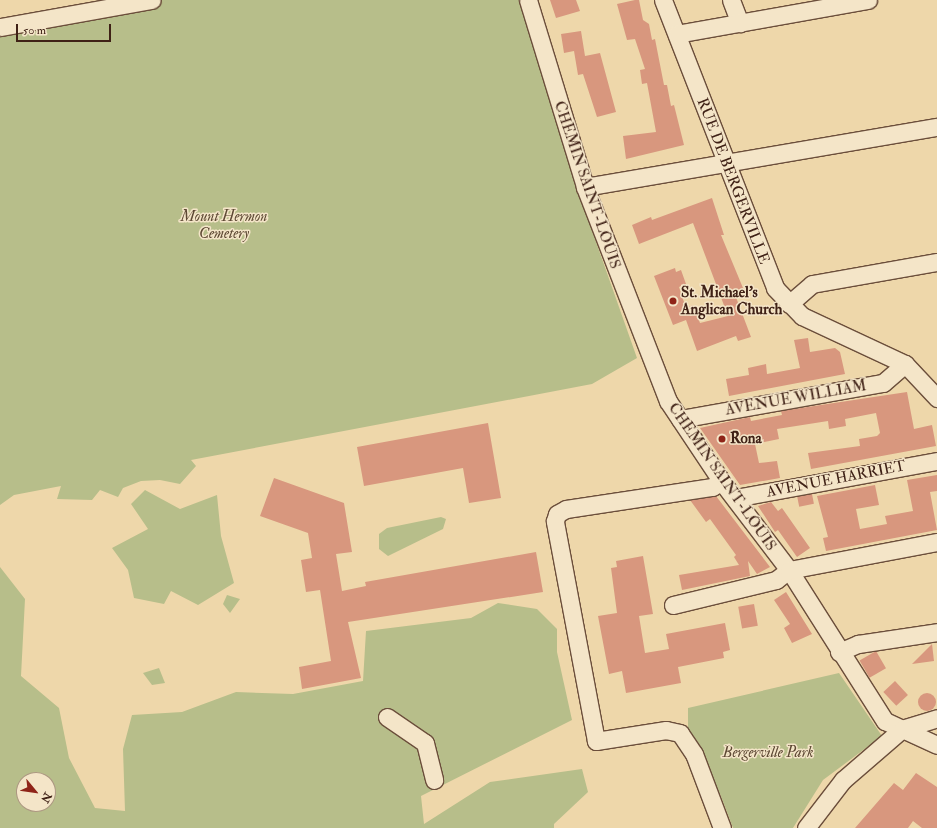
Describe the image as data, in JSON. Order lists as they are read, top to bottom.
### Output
{
  "streets": {
    "street": [
      "RUE DE BERGERVILLE",
      "CHEMIN SAINT-LOUIS",
      "AVENUE WILLIAM",
      "AVENUE HARRIET"
    ]
  },
  "crossings": [
    ["RUE DE BERGERVILLE", "AVENUE WILLIAM"],
    ["CHEMIN SAINT-LOUIS", "AVENUE WILLIAM"],
    ["CHEMIN SAINT-LOUIS", "AVENUE HARRIET"]
  ],
  "parks": ["Mount Hermon Cemetery", "Bergerville Park"],
  "places": ["St. Michael's Anglican Church", "Rona"],
  "scale_bar": "50 m",
  "north": "bottom right"
}
